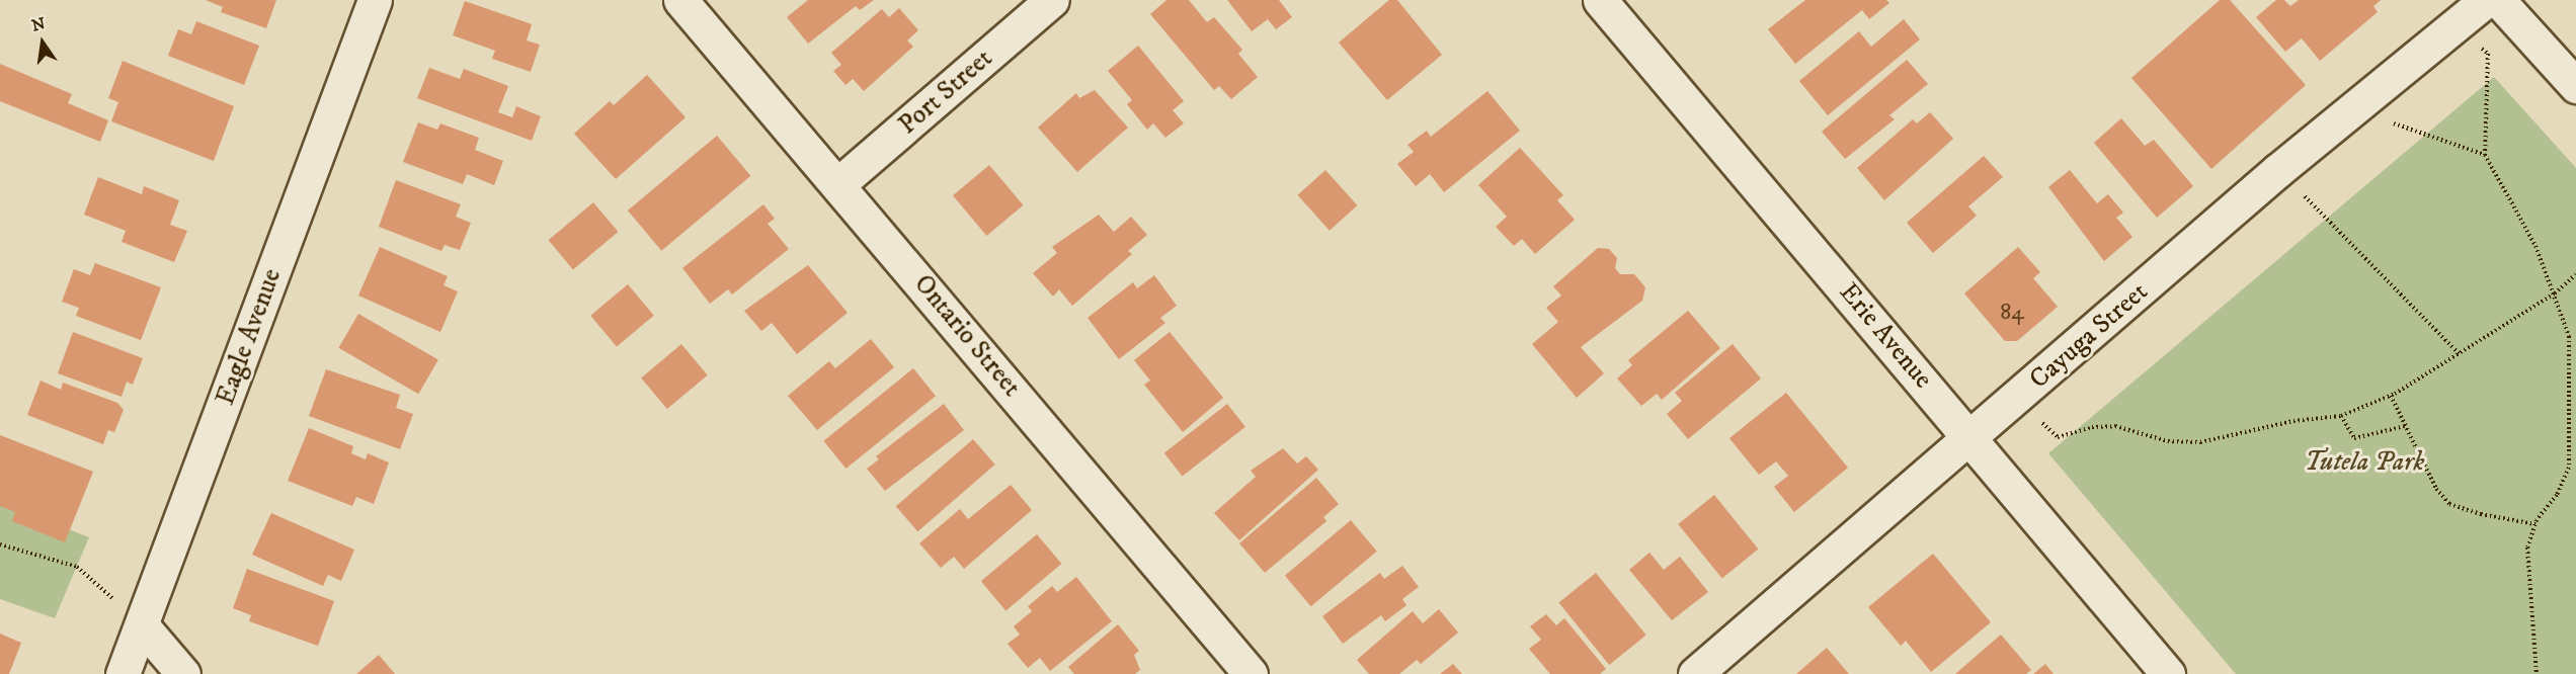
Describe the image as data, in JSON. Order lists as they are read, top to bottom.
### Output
{
  "streets": {
    "street": [
      "Port Street",
      "Ontario Street",
      "Erie Avenue",
      "Cayuga Street",
      "Eagle Avenue"
    ]
  },
  "crossings": [
    ["Port Street", "Ontario Street"],
    ["Erie Avenue", "Cayuga Street"]
  ],
  "parks": ["Tutela Park"],
  "house_numbers": ["84"],
  "north": "top"
}
